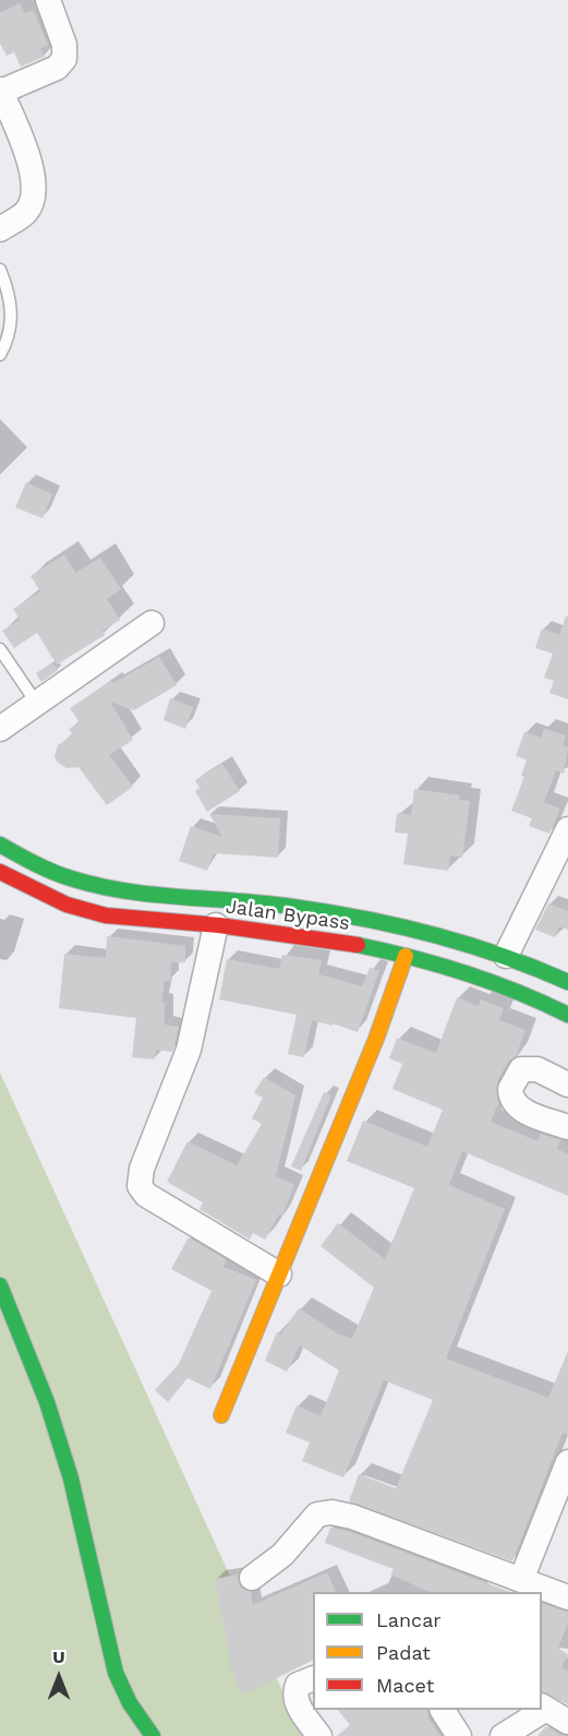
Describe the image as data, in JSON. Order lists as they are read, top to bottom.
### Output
{
  "streets": {
    "main road": ["Jalan Bypass"]
  },
  "legend": ["Lancar", "Padat", "Macet"],
  "north": "top"
}
